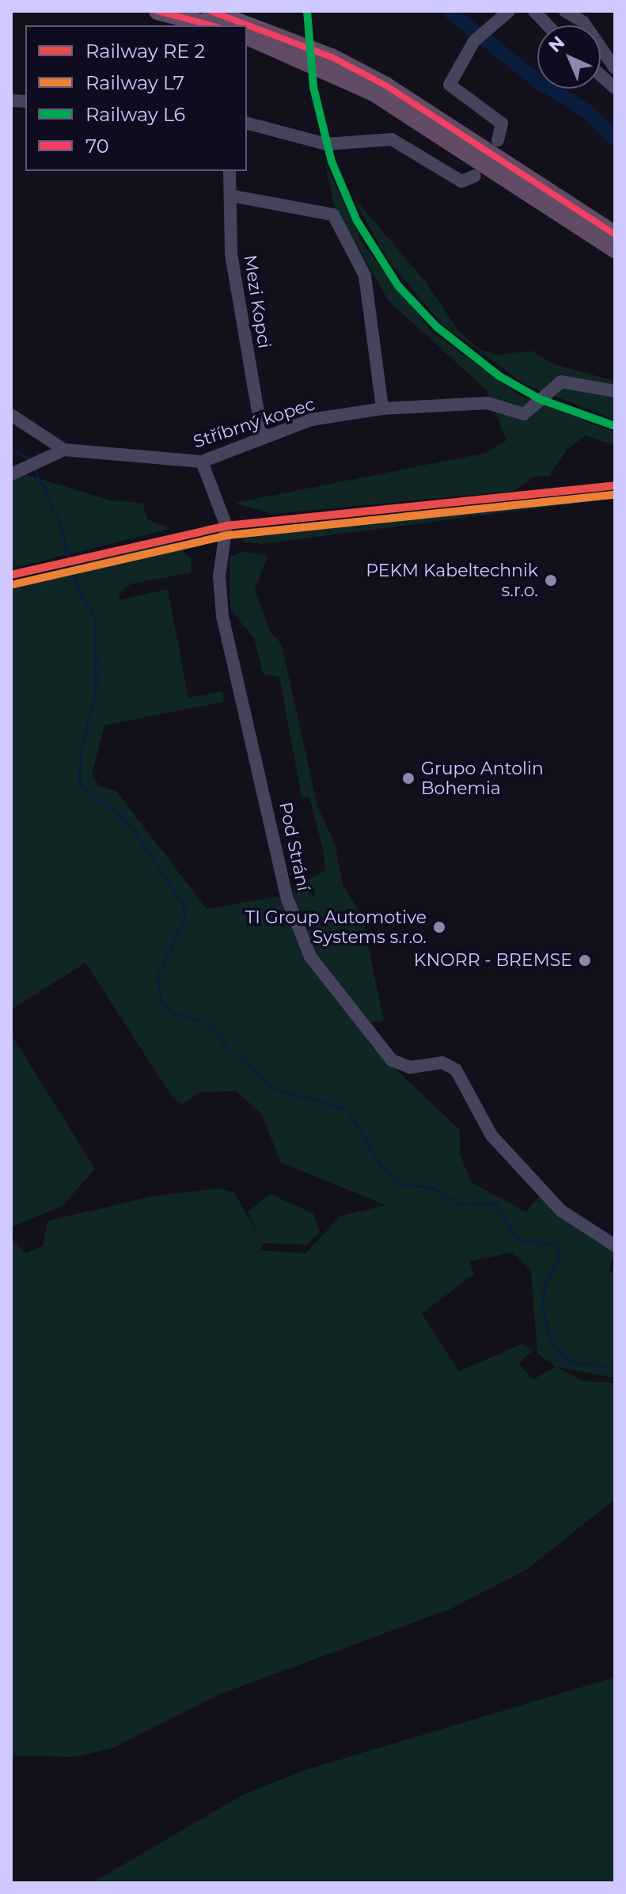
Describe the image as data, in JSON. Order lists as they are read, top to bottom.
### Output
{
  "streets": {
    "street": ["Mezi Kopci", "Stříbrný kopec", "Pod Strání"]
  },
  "crossings": [
    ["Mezi Kopci", "Stříbrný kopec"],
    ["Stříbrný kopec", "Pod Strání"]
  ],
  "places": [
    "PEKM Kabeltechnik s.r.o.",
    "Grupo Antolin Bohemia",
    "TI Group Automotive Systems s.r.o.",
    "KNORR - BREMSE"
  ],
  "lines": ["rail line L6", "transit line 70", "rail line L7"],
  "legend": [
    "Railway RE 2",
    "Railway L7",
    "Railway L6",
    "70"
  ],
  "north": "top left"
}
